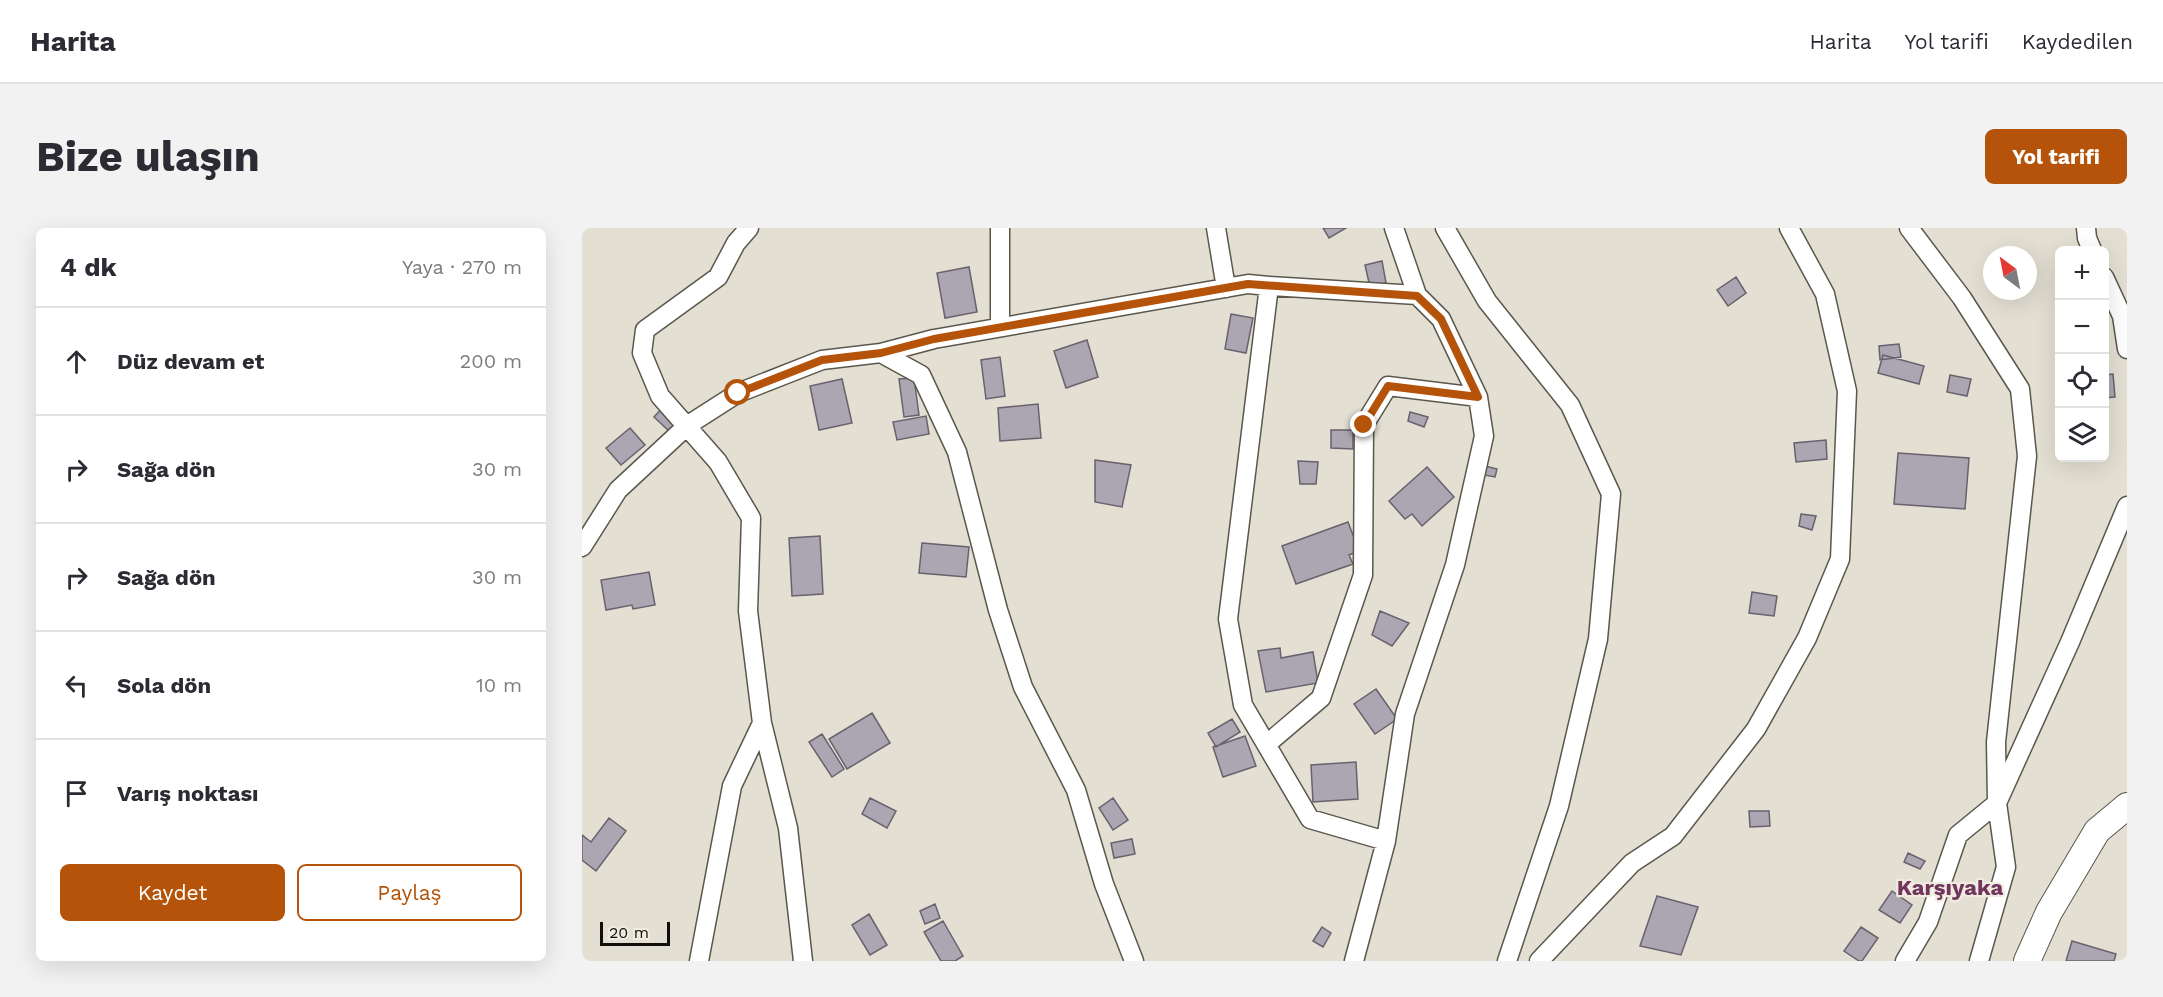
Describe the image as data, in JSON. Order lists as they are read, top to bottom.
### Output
{
  "districts": ["Karşıyaka"],
  "scale_bar": "20 m",
  "north": "top left",
  "page": {
    "header": "Harita",
    "nav": ["Harita", "Yol tarifi", "Kaydedilen"],
    "buttons": [
      "Yol tarifi",
      ["Kaydet", "Paylaş"]
    ],
    "title": "Bize ulaşın",
    "heading": ["4 dk", "Yaya · 270 m"],
    "map_buttons": ["+", "−"],
    "list": [
      ["Düz devam et", "200 m"],
      ["Sağa dön", "30 m"],
      ["Sağa dön", "30 m"],
      ["Sola dön", "10 m"],
      "Varış noktası"
    ],
    "scale": "20 m"
  }
}
